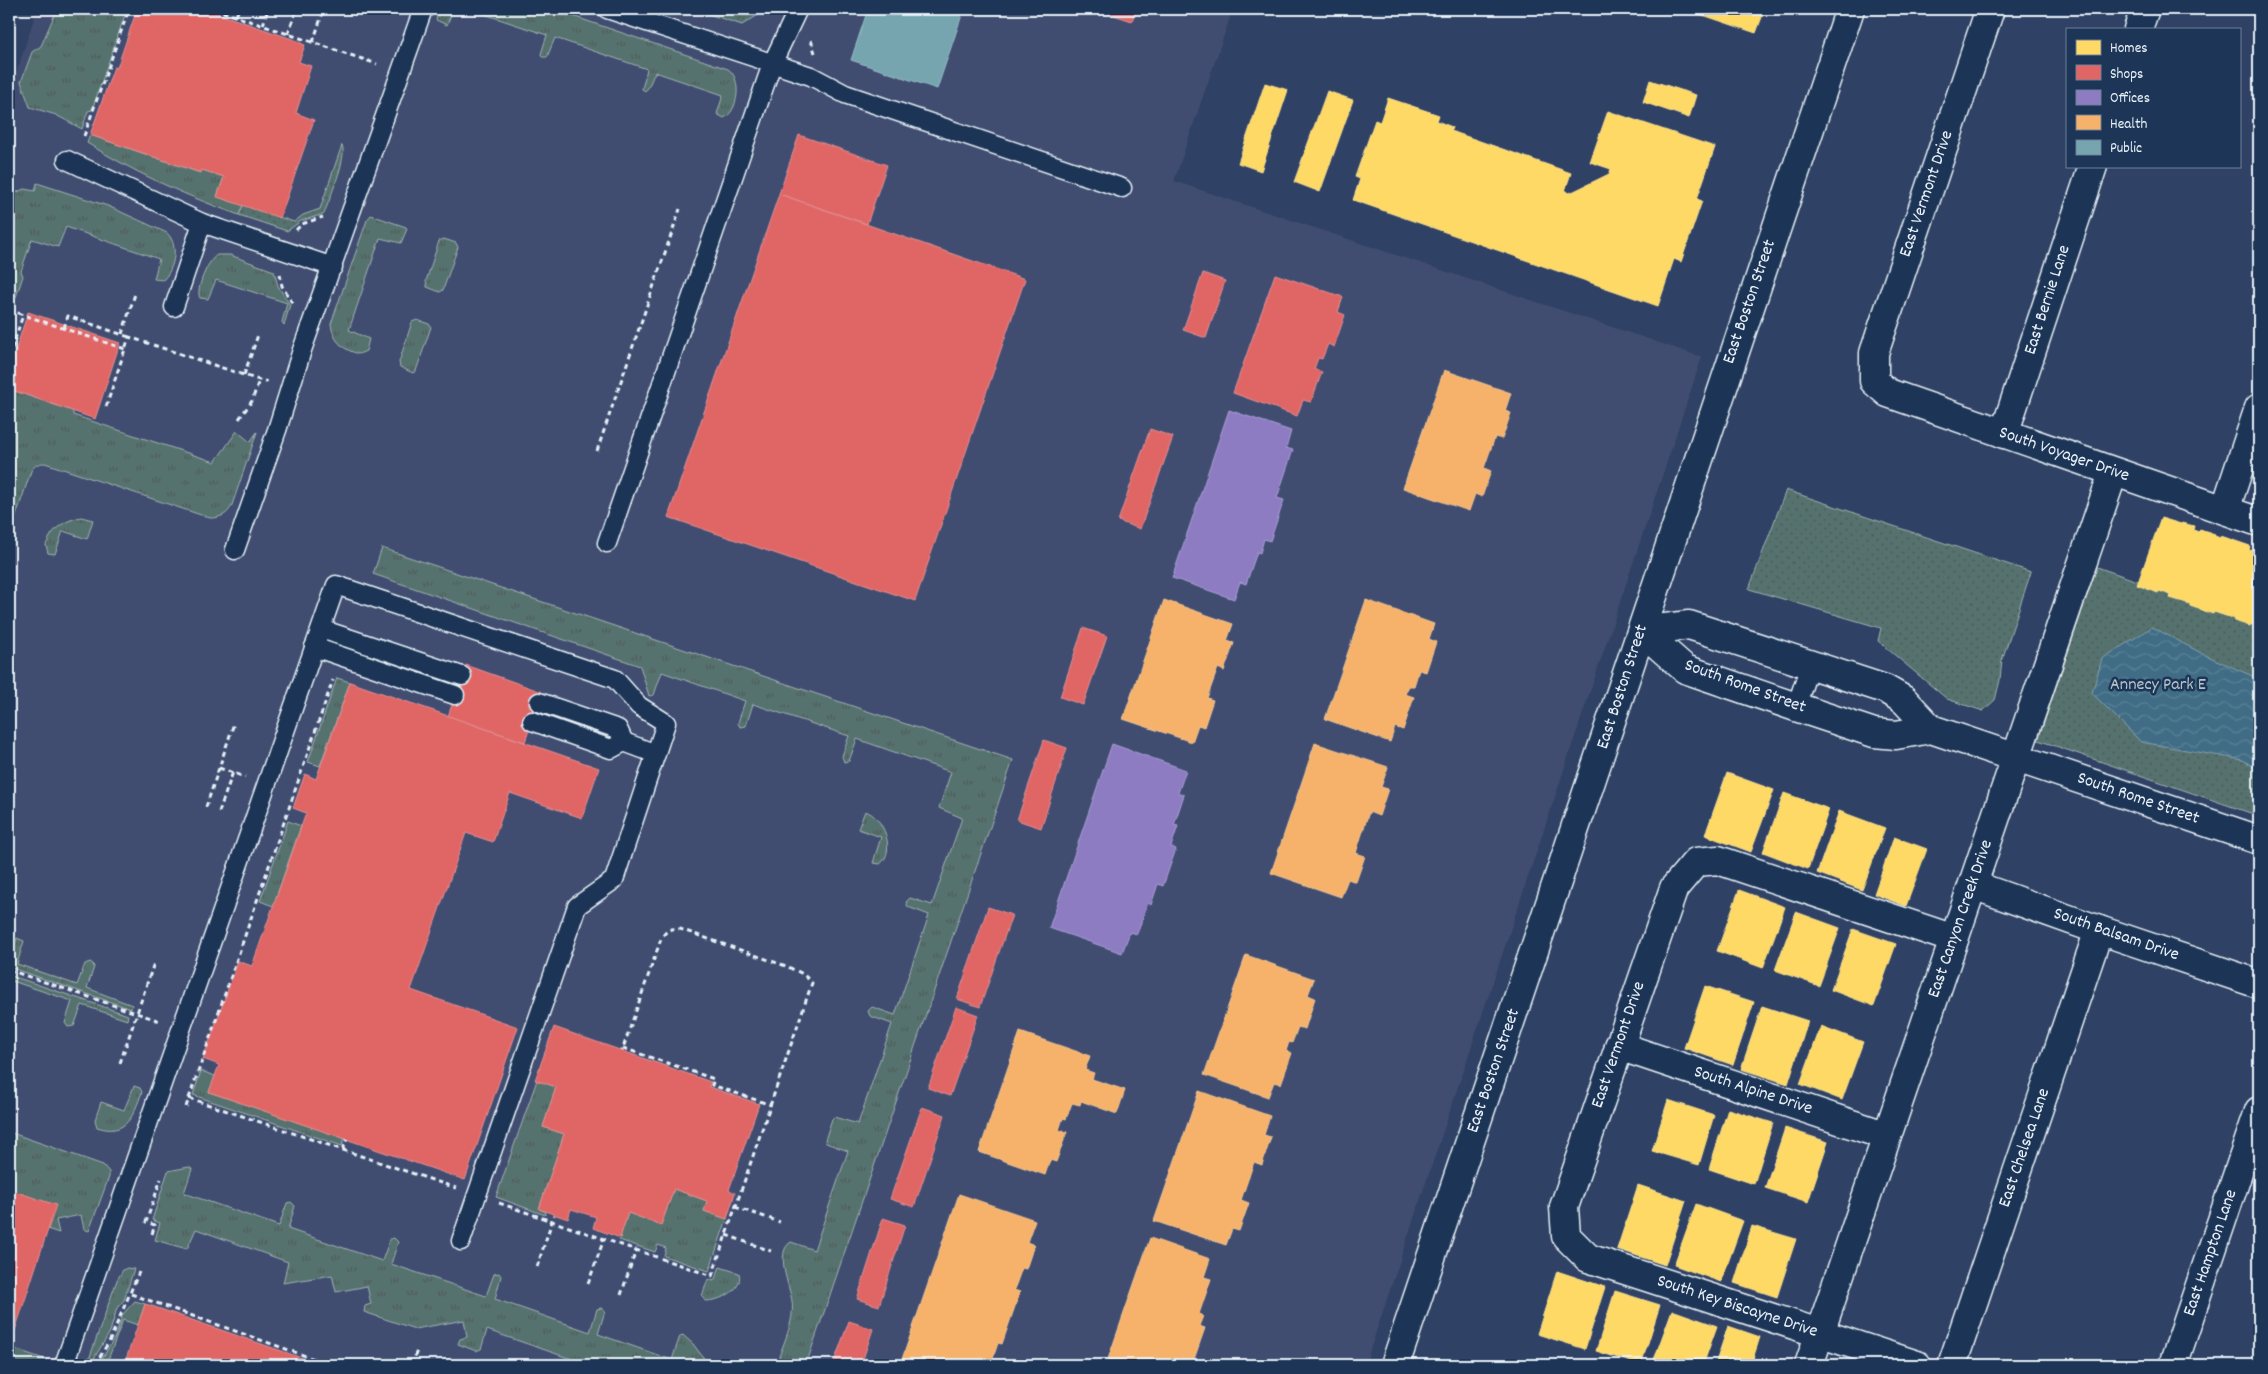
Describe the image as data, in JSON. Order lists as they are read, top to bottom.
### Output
{
  "streets": {
    "street": [
      "East Vermont Drive",
      "East Bernie Lane",
      "East Boston Street",
      "South Voyager Drive",
      "South Rome Street",
      "East Canyon Creek Drive",
      "South Balsam Drive",
      "South Alpine Drive",
      "East Chelsea Lane",
      "East Hampton Lane",
      "South Key Biscayne Drive"
    ]
  },
  "crossings": [
    ["East Vermont Drive", "South Voyager Drive"],
    ["East Vermont Drive", "East Canyon Creek Drive"],
    ["East Vermont Drive", "South Alpine Drive"],
    ["East Vermont Drive", "South Key Biscayne Drive"],
    ["East Bernie Lane", "South Voyager Drive"],
    ["East Boston Street", "South Rome Street"],
    ["South Voyager Drive", "East Canyon Creek Drive"],
    ["South Rome Street", "East Canyon Creek Drive"],
    ["East Canyon Creek Drive", "South Balsam Drive"],
    ["East Canyon Creek Drive", "South Alpine Drive"],
    ["East Canyon Creek Drive", "South Key Biscayne Drive"],
    ["South Balsam Drive", "East Chelsea Lane"]
  ],
  "parks": ["Annecy Park E"],
  "legend": [
    "Homes",
    "Shops",
    "Offices",
    "Health",
    "Public"
  ]
}
